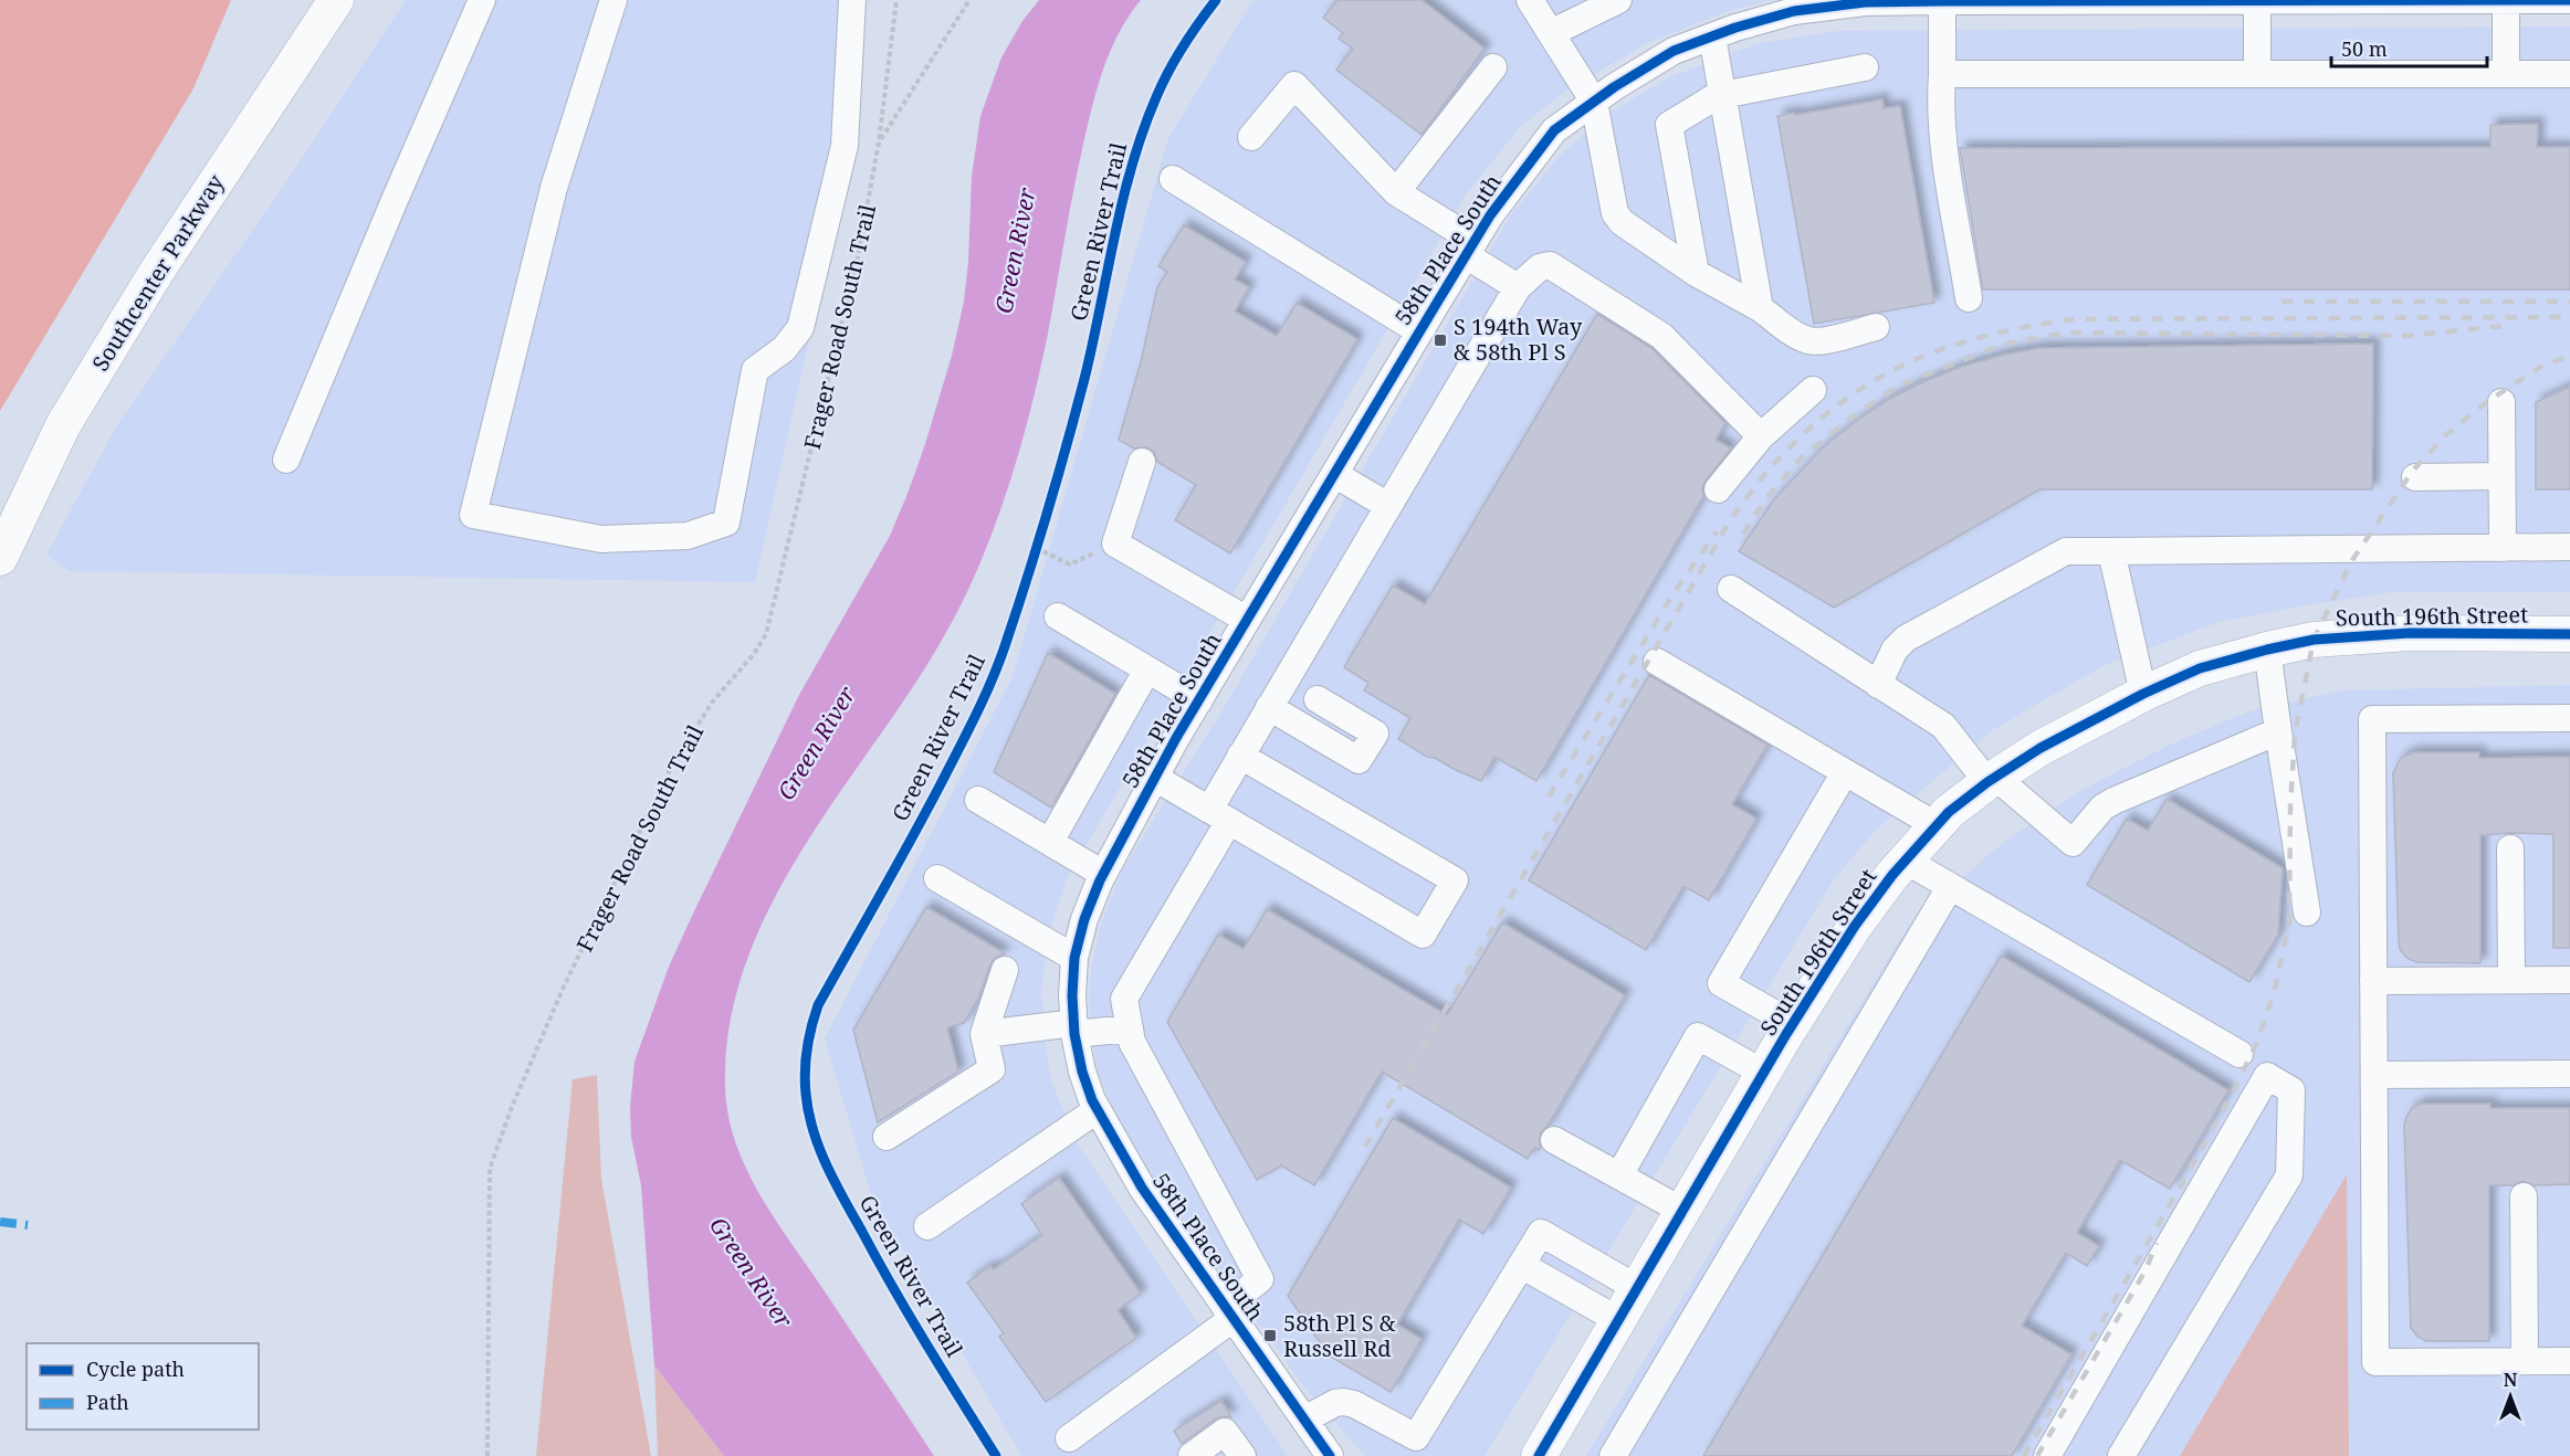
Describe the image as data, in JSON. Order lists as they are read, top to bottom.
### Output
{
  "streets": {
    "main road": ["Southcenter Parkway", "South 196th Street"],
    "street": ["58th Place South"],
    "path": ["Frager Road South Trail"],
    "cycle path": ["Green River Trail"]
  },
  "water": ["Green River"],
  "places": {
    "transit": ["S 194th Way & 58th Pl S", "58th Pl S & Russell Rd"]
  },
  "legend": ["Cycle path", "Path"],
  "scale_bar": "50 m",
  "north": "top"
}
